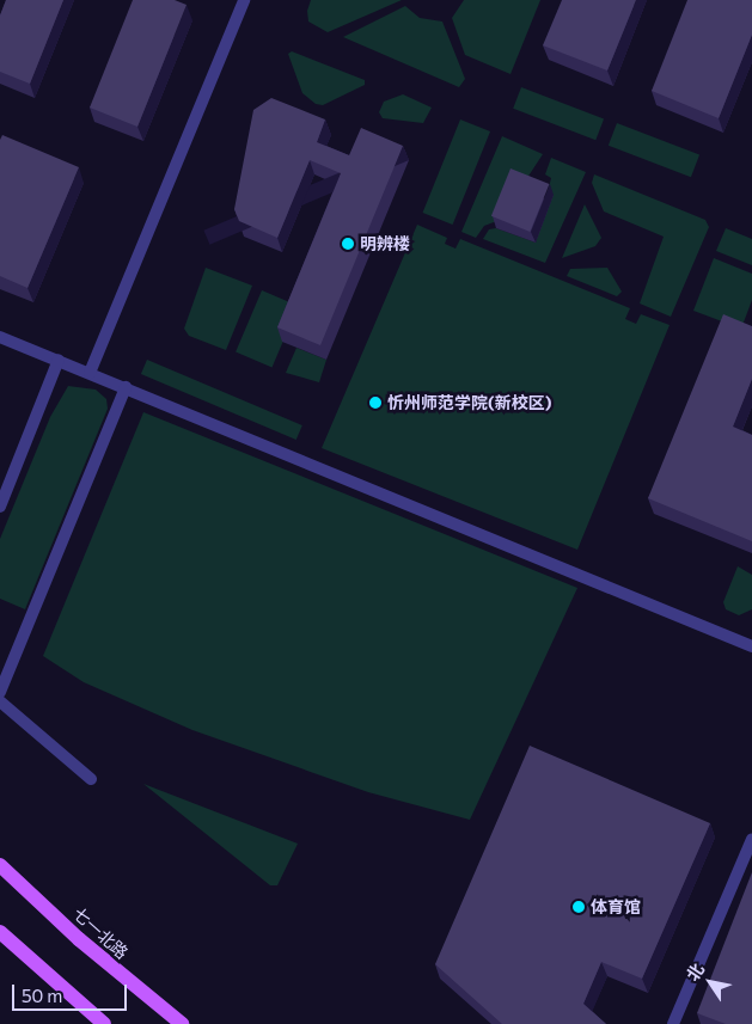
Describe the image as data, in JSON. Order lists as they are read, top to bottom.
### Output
{
  "streets": {
    "main road": ["七一北路"]
  },
  "places": ["明辨楼", "忻州师范学院(新校区)", "体育馆"],
  "scale_bar": "50 m",
  "north": "top left"
}
